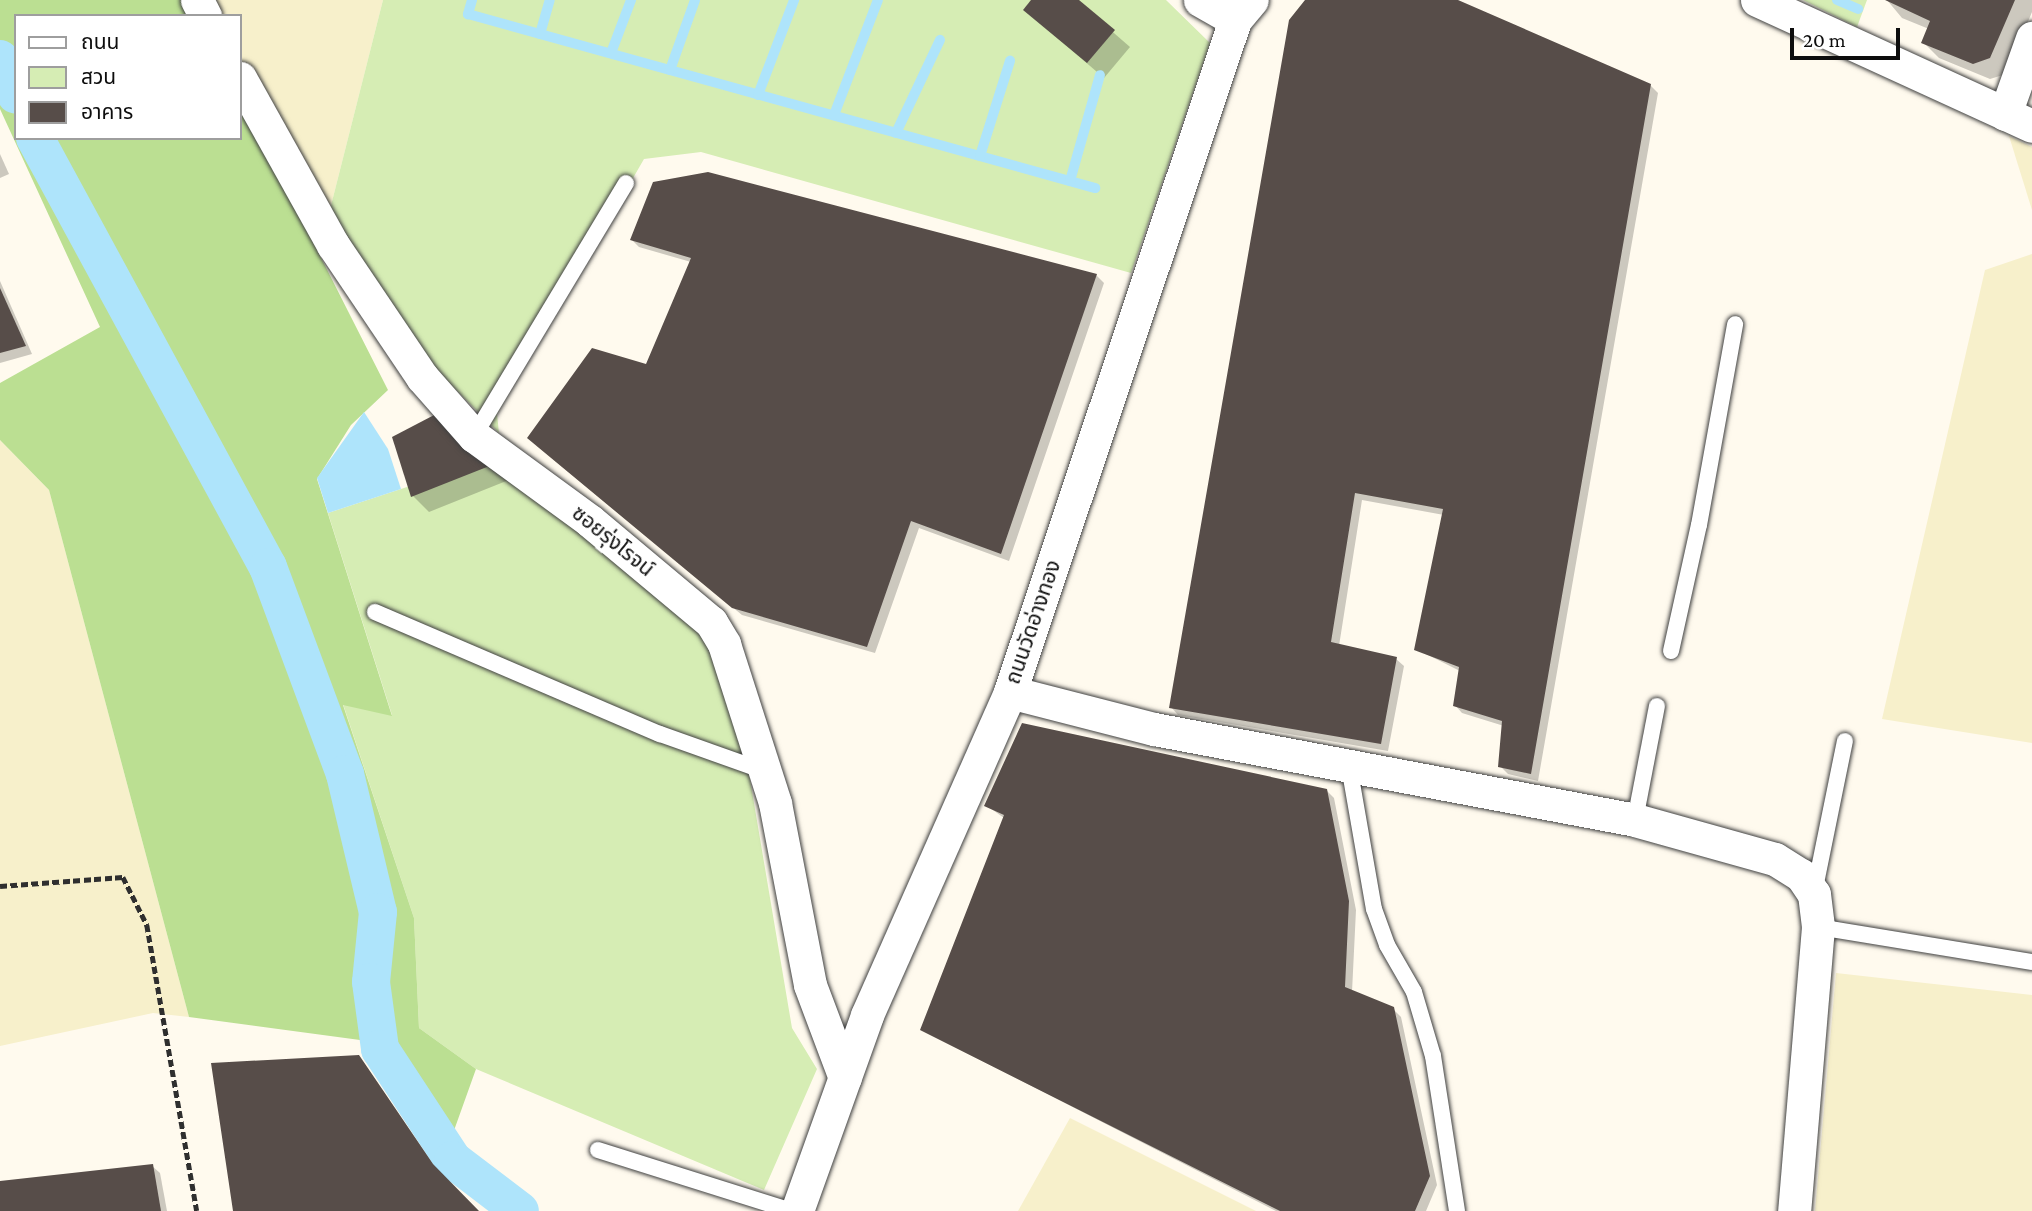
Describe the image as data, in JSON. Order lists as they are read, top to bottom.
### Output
{
  "streets": {
    "street": ["ซอยรุ่งโรจน์", "ถนนวัดอ่างทอง"]
  },
  "crossings": [
    ["ซอยรุ่งโรจน์", "ถนนวัดอ่างทอง"]
  ],
  "legend": ["ถนน", "สวน", "อาคาร"],
  "scale_bar": "20 m"
}
